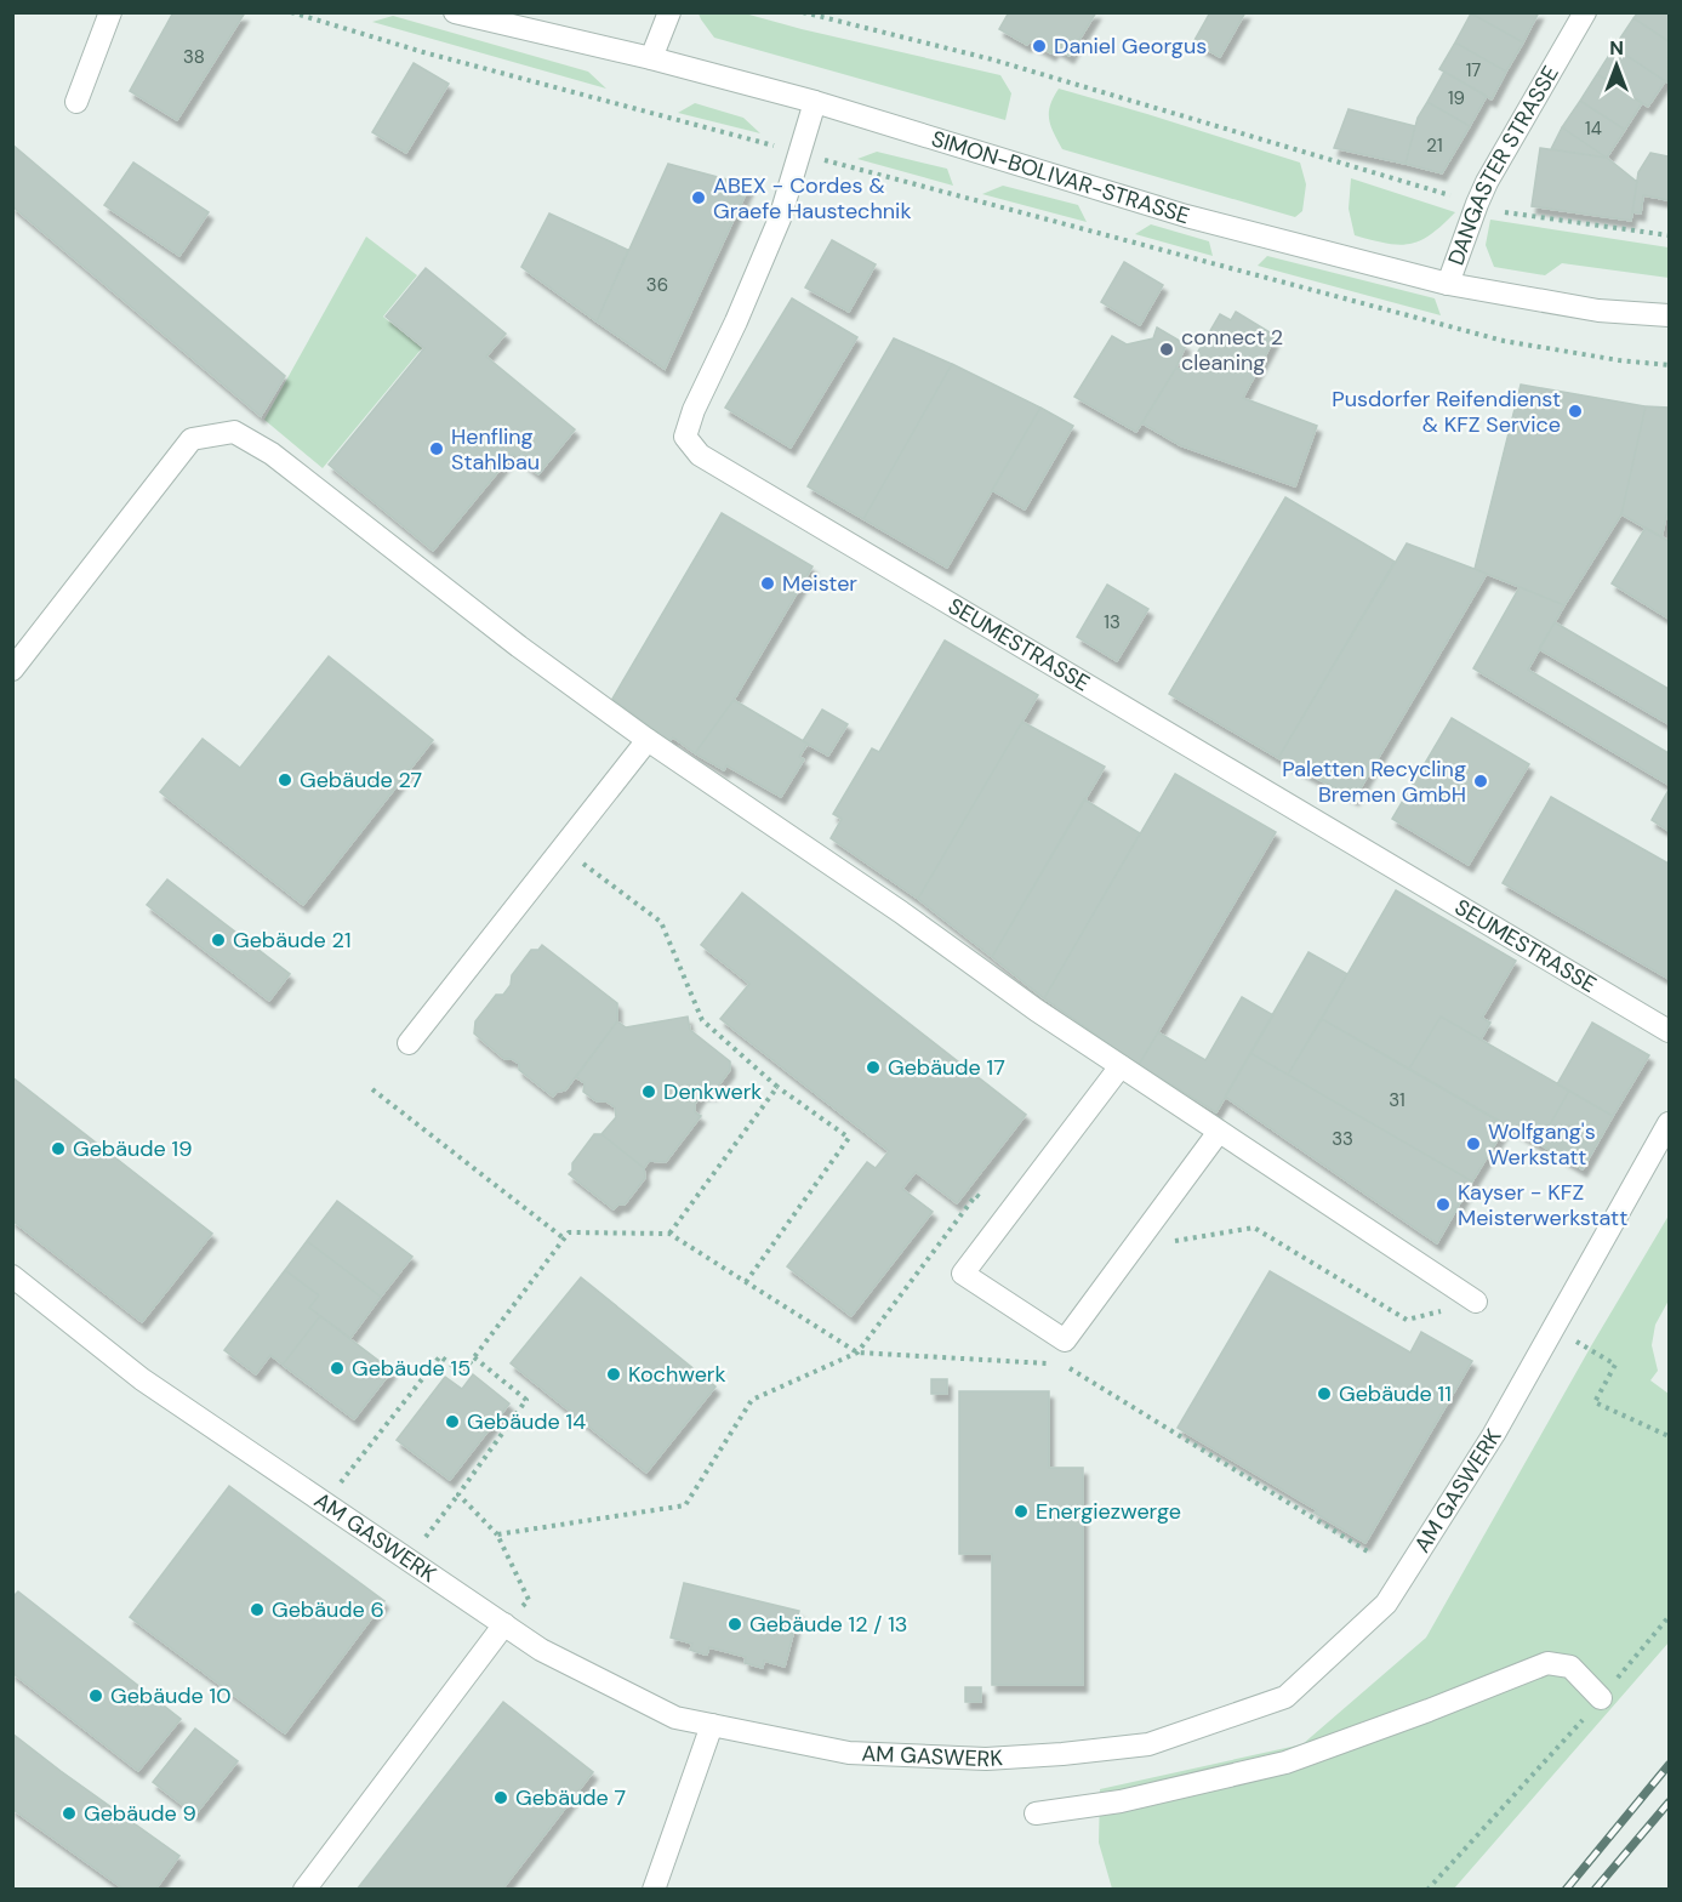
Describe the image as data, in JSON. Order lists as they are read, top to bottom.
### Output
{
  "streets": {
    "street": [
      "DANGASTER STRASSE",
      "SIMON-BOLIVAR-STRASSE",
      "SEUMESTRASSE",
      "AM GASWERK"
    ]
  },
  "crossings": [
    ["DANGASTER STRASSE", "SIMON-BOLIVAR-STRASSE"],
    ["SIMON-BOLIVAR-STRASSE", "SEUMESTRASSE"]
  ],
  "places": [
    "Daniel Georgus",
    "ABEX - Cordes & Graefe Haustechnik",
    "connect 2 cleaning",
    "Pusdorfer Reifendienst & KFZ Service",
    "Henfling Stahlbau",
    "Meister",
    "Gebäude 27",
    "Paletten Recycling Bremen GmbH",
    "Gebäude 21",
    "Gebäude 17",
    "Denkwerk",
    "Wolfgang's Werkstatt",
    "Gebäude 19",
    "Kayser - KFZ Meisterwerkstatt",
    "Gebäude 15",
    "Kochwerk",
    "Gebäude 11",
    "Gebäude 14",
    "Energiezwerge",
    "Gebäude 6",
    "Gebäude 12 / 13",
    "Gebäude 10",
    "Gebäude 7",
    "Gebäude 9"
  ],
  "house_numbers": [
    "38",
    "17",
    "19",
    "14",
    "21",
    "36",
    "13",
    "31",
    "33"
  ],
  "north": "top"
}
